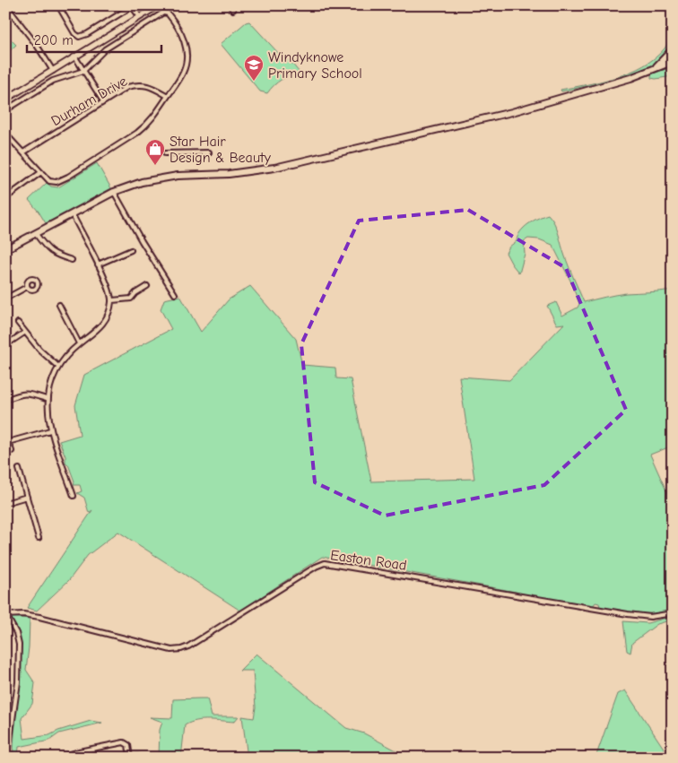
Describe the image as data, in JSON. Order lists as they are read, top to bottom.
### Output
{
  "streets": {
    "street": ["Durham Drive", "Easton Road"]
  },
  "places": {
    "school or university": ["Windyknowe Primary School"],
    "shop": ["Star Hair Design & Beauty"]
  },
  "scale_bar": "200 m"
}
